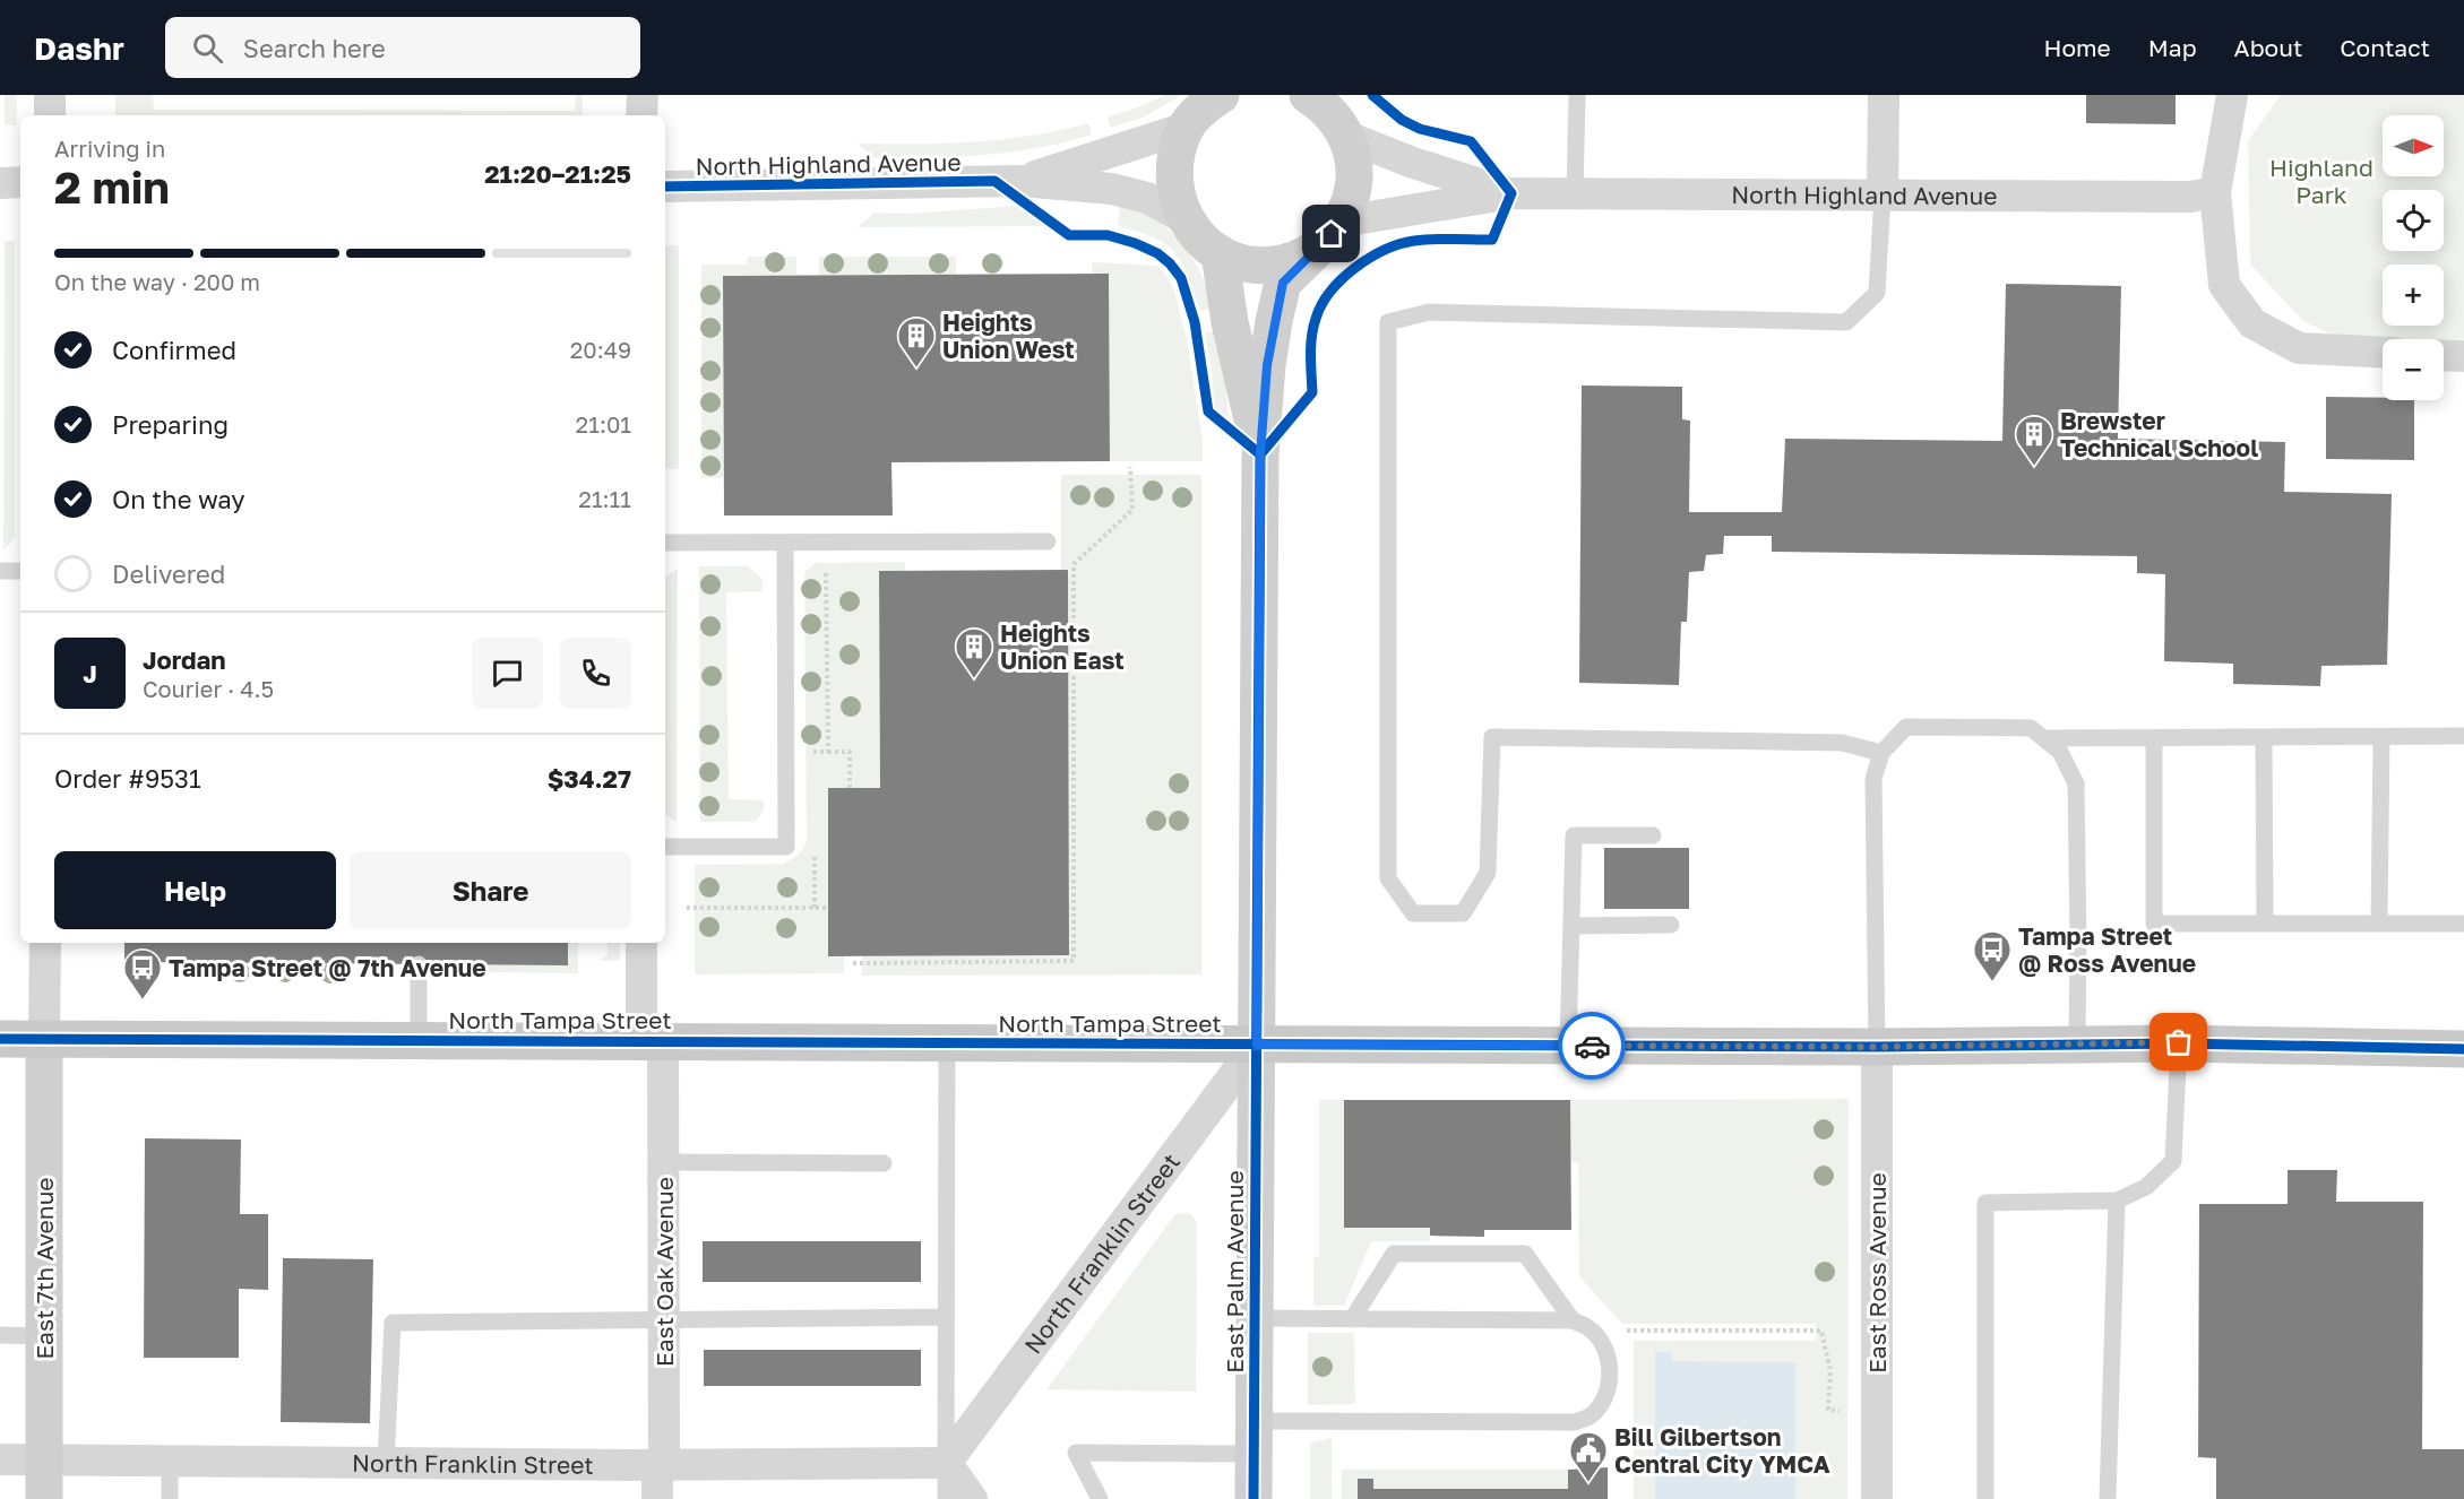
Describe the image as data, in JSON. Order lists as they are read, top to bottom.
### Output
{
  "streets": {
    "main road": ["North Tampa Street"],
    "street": [
      "North Highland Avenue",
      "North Franklin Street",
      "East 7th Avenue",
      "East Oak Avenue",
      "East Palm Avenue",
      "East Ross Avenue"
    ]
  },
  "crossings": [
    ["North Tampa Street", "North Franklin Street"],
    ["North Tampa Street", "East 7th Avenue"],
    ["North Tampa Street", "East Oak Avenue"],
    ["North Tampa Street", "East Palm Avenue"],
    ["North Tampa Street", "East Ross Avenue"],
    ["North Franklin Street", "East 7th Avenue"],
    ["North Franklin Street", "East Oak Avenue"],
    ["North Franklin Street", "East Palm Avenue"]
  ],
  "parks": ["Highland Park"],
  "places": {
    "building": ["Heights Union West", "Brewster Technical School", "Heights Union East"],
    "bus stop": ["Tampa Street @ Ross Avenue", "Tampa Street @ 7th Avenue"],
    "public building": ["Bill Gilbertson Central City YMCA"]
  },
  "north": "right",
  "page": {
    "header": "Dashr",
    "search": "Search here",
    "nav": [
      "Home",
      "Map",
      "About",
      "Contact"
    ],
    "map_buttons": ["+", "−"],
    "heading": ["2 min", "Arriving in", "21:20–21:25"],
    "panel": [
      "Jordan",
      "Courier · 4.5",
      "Order #9531",
      "$34.27"
    ],
    "bar": "On the way · 200 m",
    "list": [
      ["Confirmed", "20:49"],
      ["Preparing", "21:01"],
      ["On the way", "21:11"],
      "Delivered"
    ],
    "round": "J",
    "buttons": ["Help", "Share"]
  }
}
